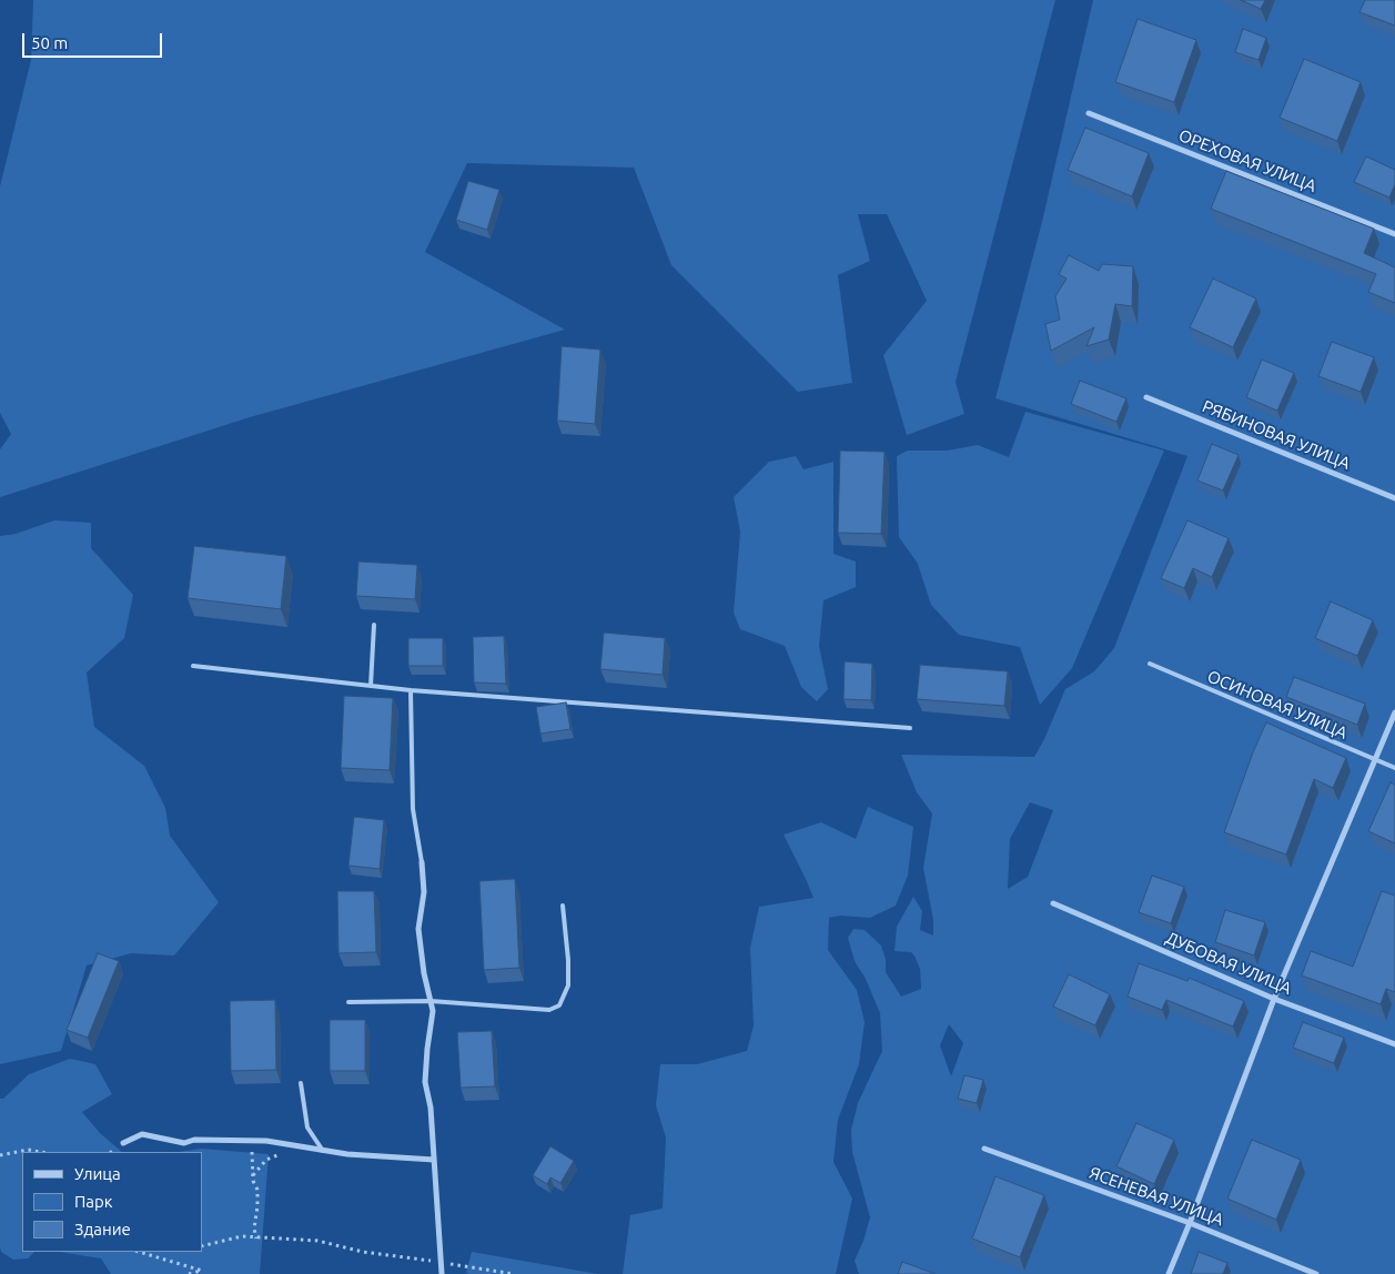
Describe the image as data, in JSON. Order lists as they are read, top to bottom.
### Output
{
  "streets": {
    "street": [
      "ОРЕХОВАЯ УЛИЦА",
      "РЯБИНОВАЯ УЛИЦА",
      "ДУБОВАЯ УЛИЦА",
      "ЯСЕНЕВАЯ УЛИЦА"
    ],
    "lane": ["ОСИНОВАЯ УЛИЦА"]
  },
  "legend": ["Улица", "Парк", "Здание"],
  "scale_bar": "50 m"
}
